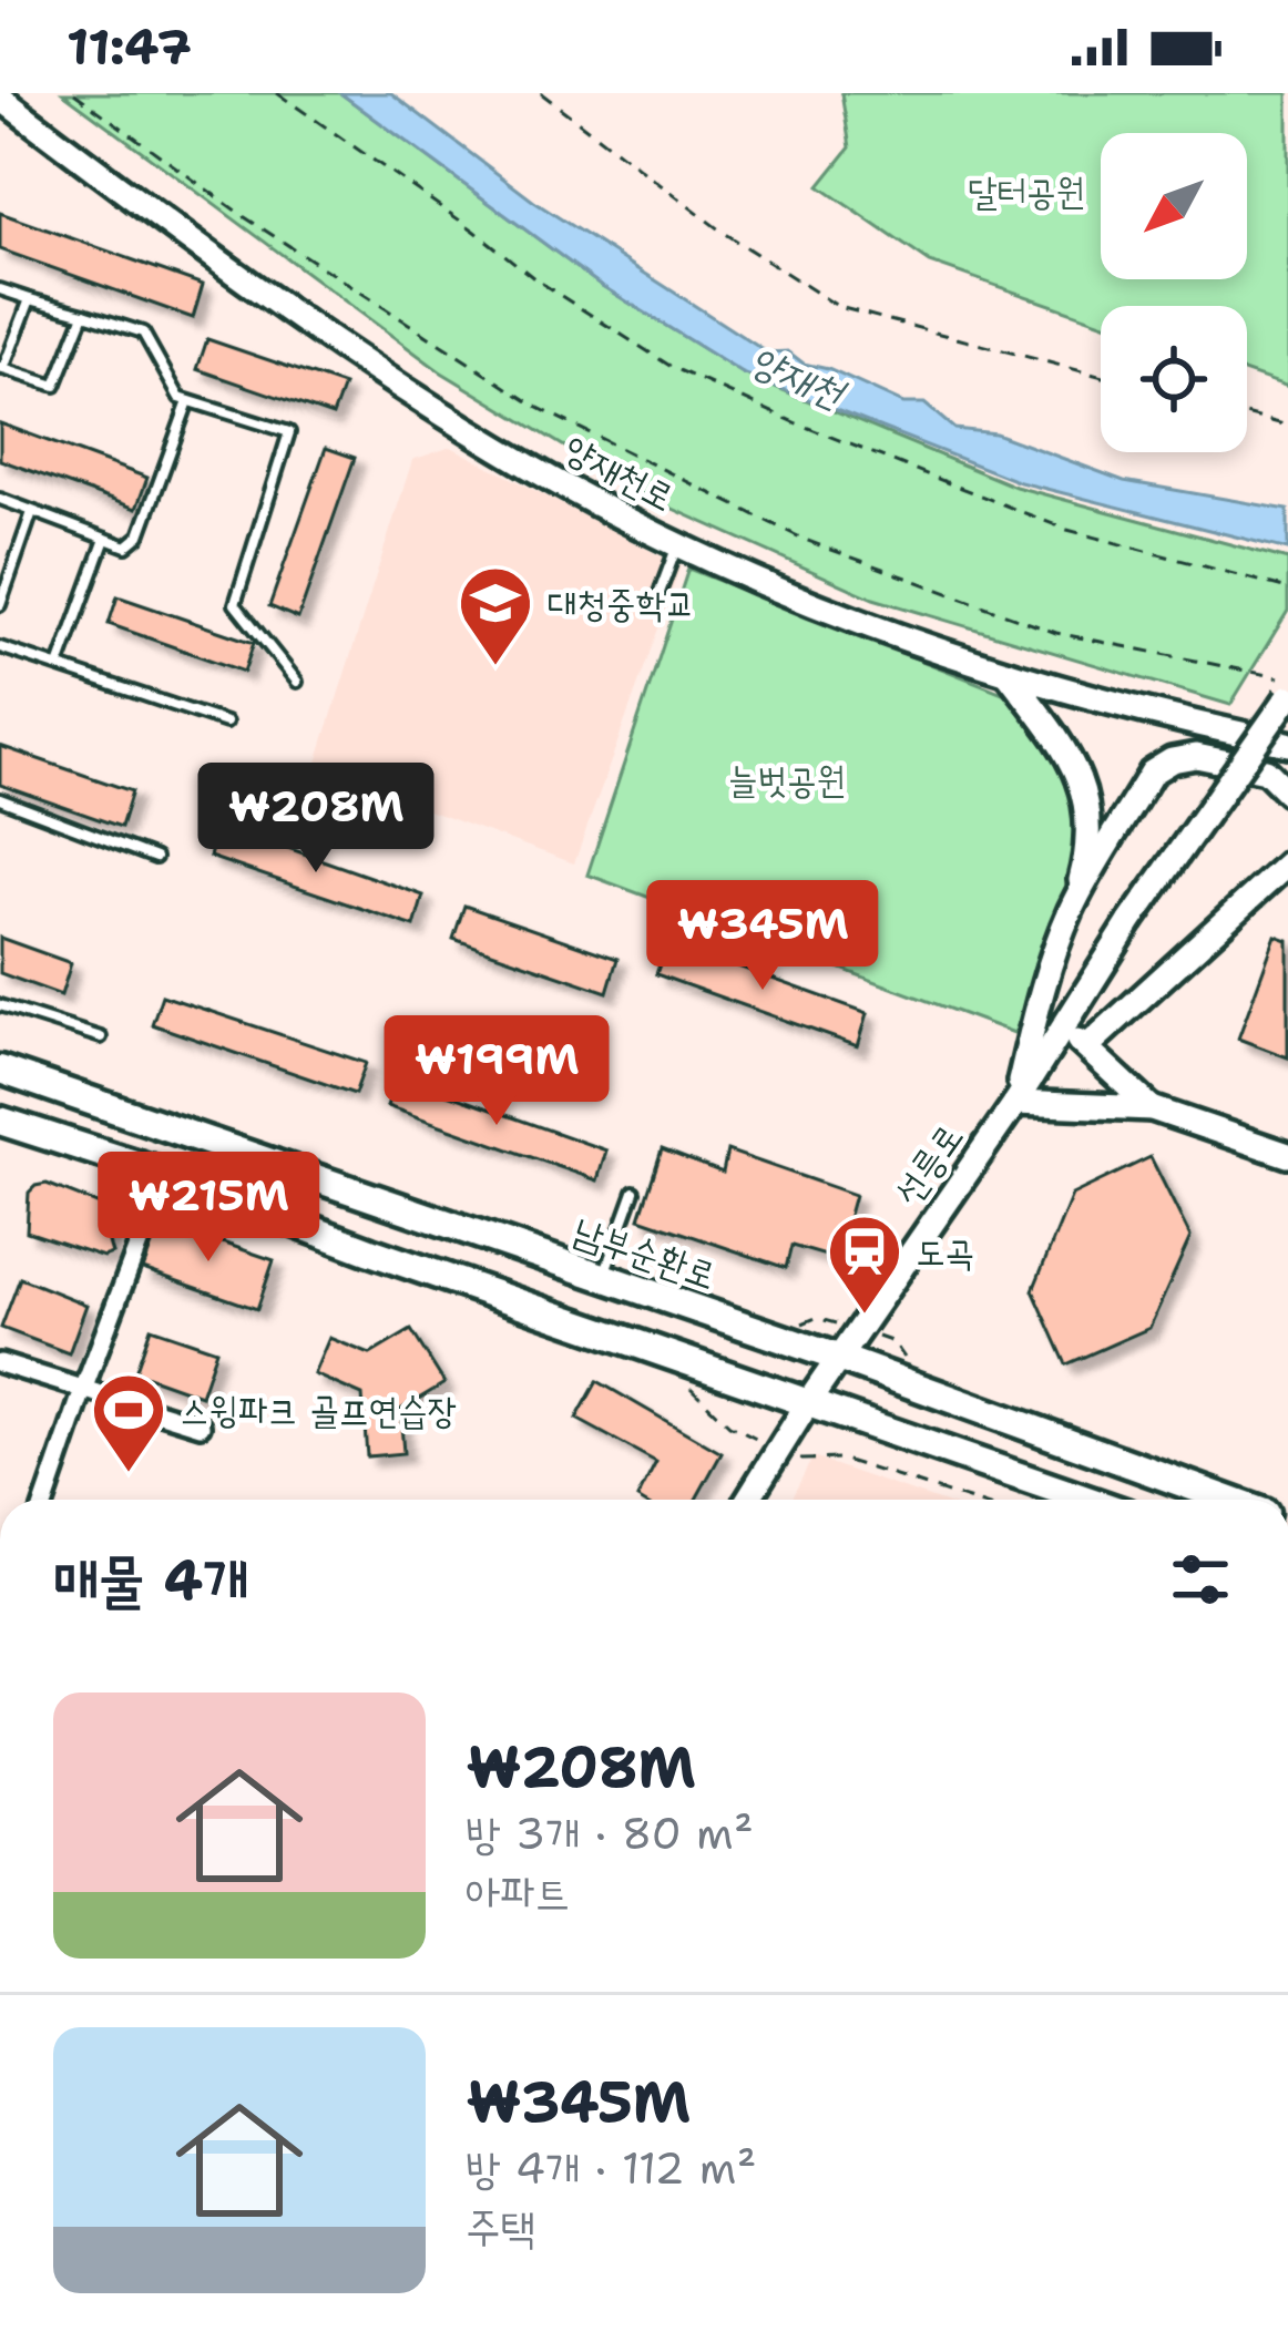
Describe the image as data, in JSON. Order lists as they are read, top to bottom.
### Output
{
  "streets": {
    "main road": ["남부순환로"],
    "street": ["양재천로", "선릉로"]
  },
  "crossings": [
    ["선릉로", "남부순환로"]
  ],
  "water": ["양재천"],
  "parks": ["달터공원", "늘벗공원"],
  "places": {
    "school or university": ["대청중학교"],
    "station": ["도곡"],
    "sports": ["스윙파크 골프연습장"]
  },
  "north": "bottom left",
  "page": {
    "status": "11:47",
    "price": [
      "₩208M",
      "₩345M",
      "₩199M",
      "₩215M"
    ],
    "heading": "매물 4개",
    "list": [
      {
        "name": "₩208M",
        "note": "방 3개 · 80 m² · 아파트"
      },
      {
        "name": "₩345M",
        "note": "방 4개 · 112 m² · 주택"
      }
    ]
  }
}
